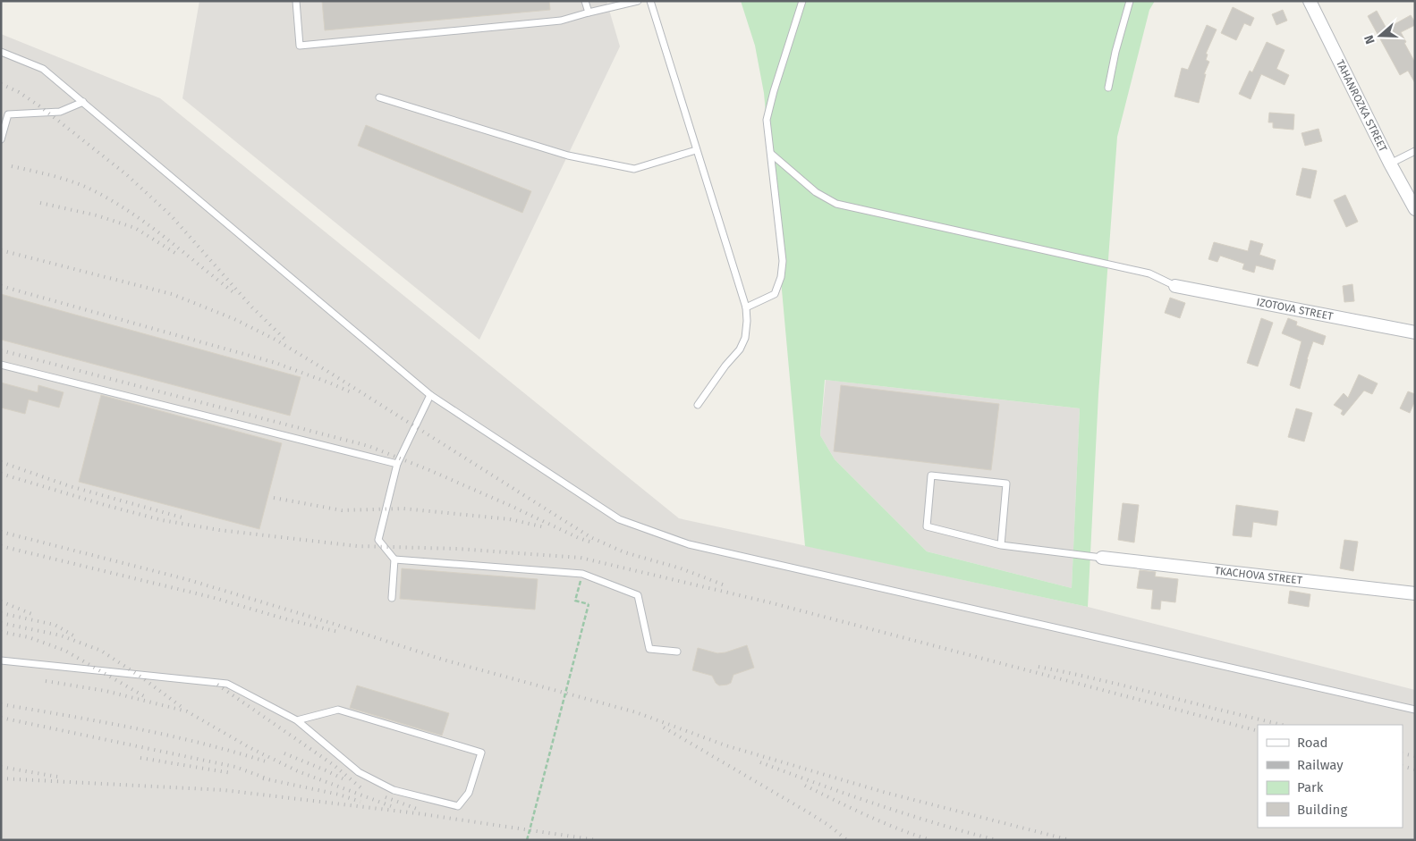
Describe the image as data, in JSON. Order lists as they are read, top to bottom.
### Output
{
  "streets": {
    "street": ["TAHANROZKA STREET", "IZOTOVA STREET", "TKACHOVA STREET"]
  },
  "legend": [
    "Road",
    "Railway",
    "Park",
    "Building"
  ],
  "north": "left"
}
